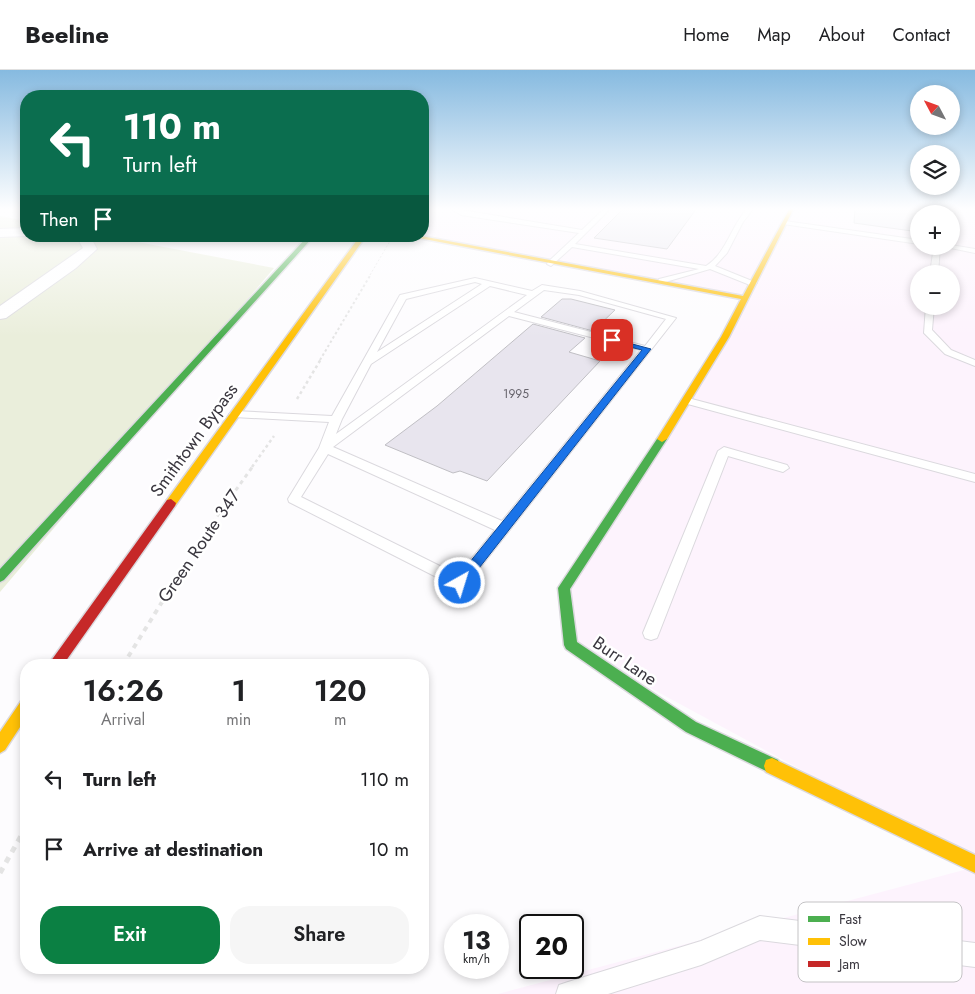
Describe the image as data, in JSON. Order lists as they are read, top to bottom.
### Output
{
  "streets": {
    "main road": ["Smithtown Bypass", "Burr Lane"],
    "path": ["Green Route 347"]
  },
  "house_numbers": ["1995"],
  "legend": ["Fast", "Slow", "Jam"],
  "north": "top left",
  "page": {
    "header": "Beeline",
    "nav": [
      "Home",
      "Map",
      "About",
      "Contact"
    ],
    "map_buttons": ["+", "−"],
    "turn": ["110 m", "Turn left"],
    "then": "Then",
    "eta": [
      "16:26",
      "Arrival",
      "1",
      "min",
      "120",
      "m"
    ],
    "list": [
      {
        "name": "Turn left",
        "value": "110 m"
      },
      {
        "name": "Arrive at destination",
        "value": "10 m"
      }
    ],
    "buttons": ["Exit", "Share"],
    "speed": "13 km/h",
    "limit": "20"
  }
}
